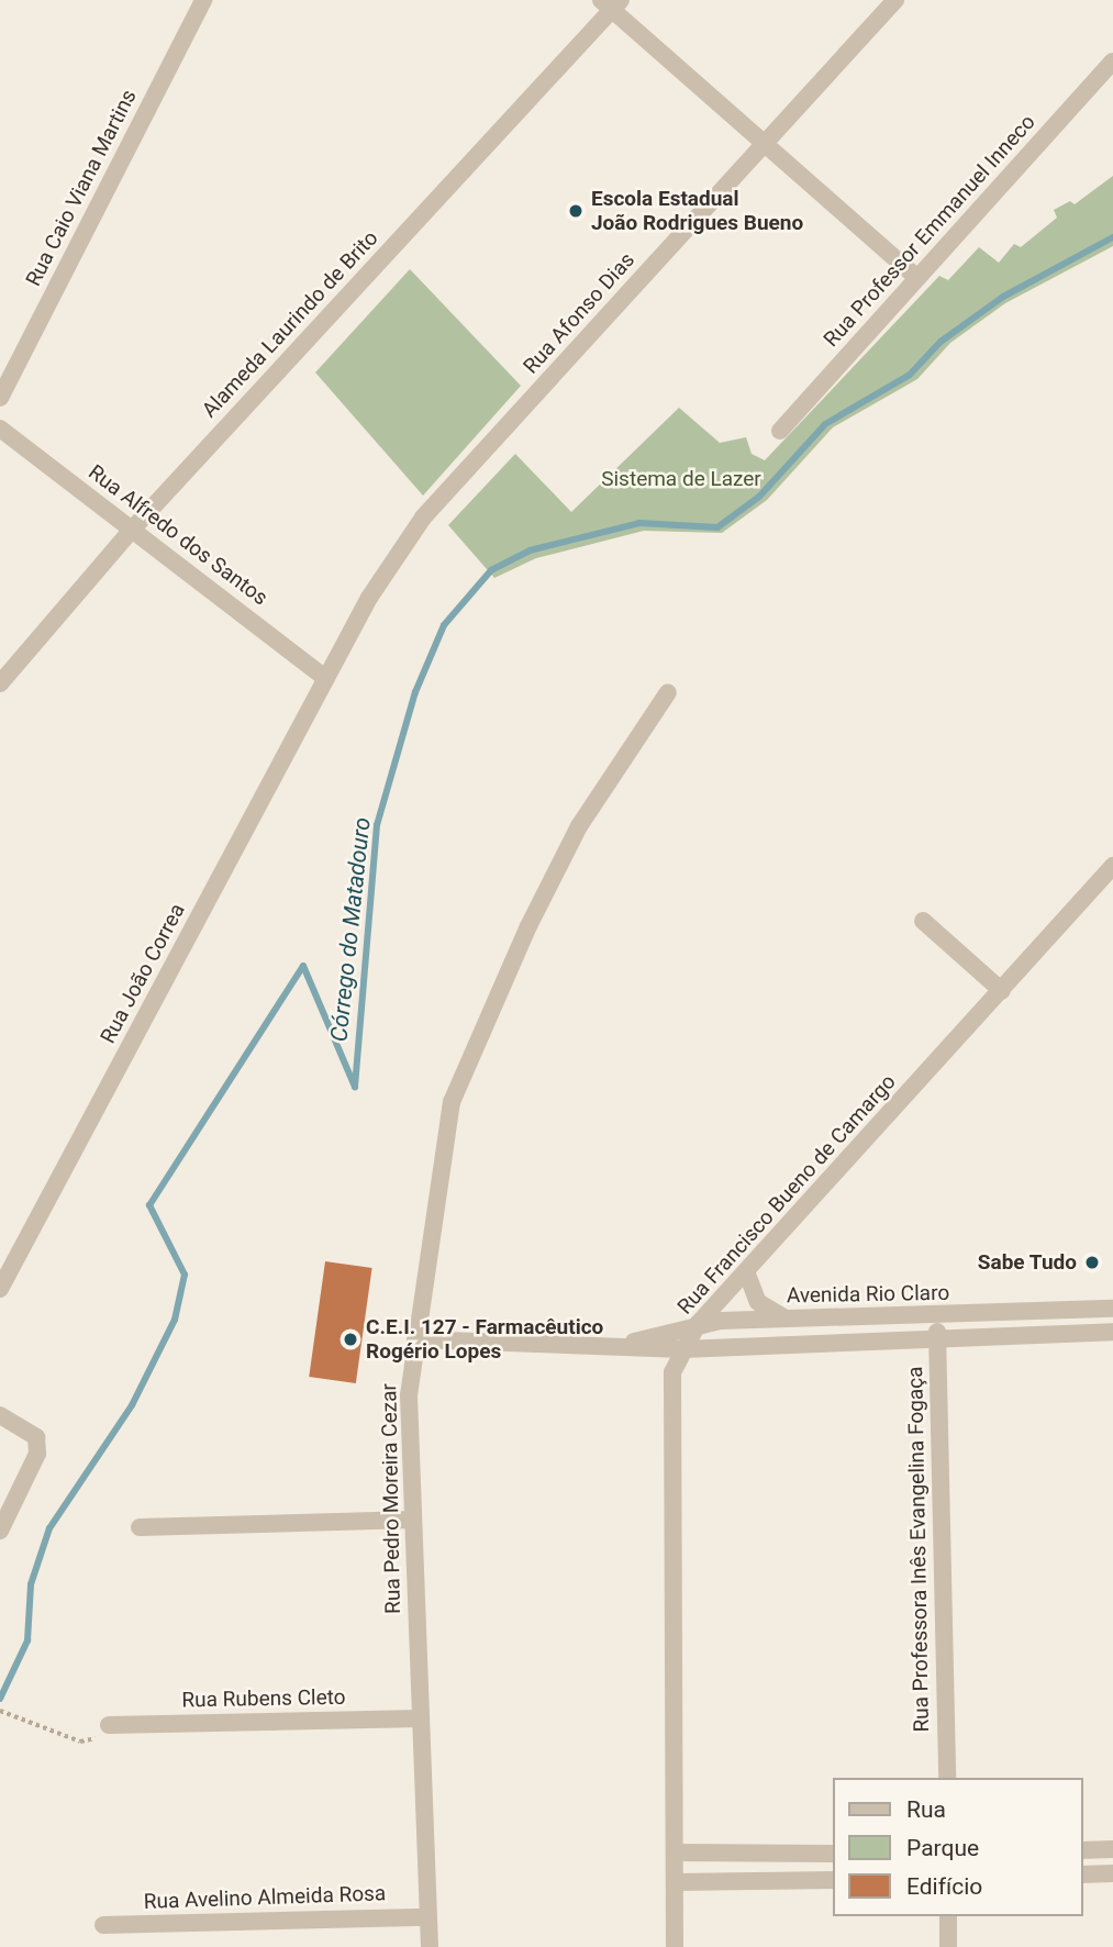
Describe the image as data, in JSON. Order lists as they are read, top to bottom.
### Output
{
  "streets": {
    "street": [
      "Rua Caio Viana Martins",
      "Rua Professor Emmanuel Inneco",
      "Rua Afonso Dias",
      "Alameda Laurindo de Brito",
      "Rua Alfredo dos Santos",
      "Rua João Correa",
      "Rua Francisco Bueno de Camargo",
      "Avenida Rio Claro",
      "Rua Pedro Moreira Cezar",
      "Rua Professora Inês Evangelina Fogaça",
      "Rua Rubens Cleto",
      "Rua Avelino Almeida Rosa"
    ]
  },
  "crossings": [
    ["Rua Afonso Dias", "Rua Alfredo dos Santos"],
    ["Rua Afonso Dias", "Rua João Correa"],
    ["Alameda Laurindo de Brito", "Rua Alfredo dos Santos"],
    ["Rua Alfredo dos Santos", "Rua João Correa"],
    ["Rua Francisco Bueno de Camargo", "Avenida Rio Claro"],
    ["Avenida Rio Claro", "Rua Pedro Moreira Cezar"],
    ["Avenida Rio Claro", "Rua Professora Inês Evangelina Fogaça"],
    ["Rua Pedro Moreira Cezar", "Rua Rubens Cleto"],
    ["Rua Pedro Moreira Cezar", "Rua Avelino Almeida Rosa"]
  ],
  "water": ["Córrego do Matadouro"],
  "parks": ["Sistema de Lazer"],
  "places": ["Escola Estadual João Rodrigues Bueno", "Sabe Tudo", "C.E.I. 127 - Farmacêutico Rogério Lopes"],
  "legend": ["Rua", "Parque", "Edifício"]
}
